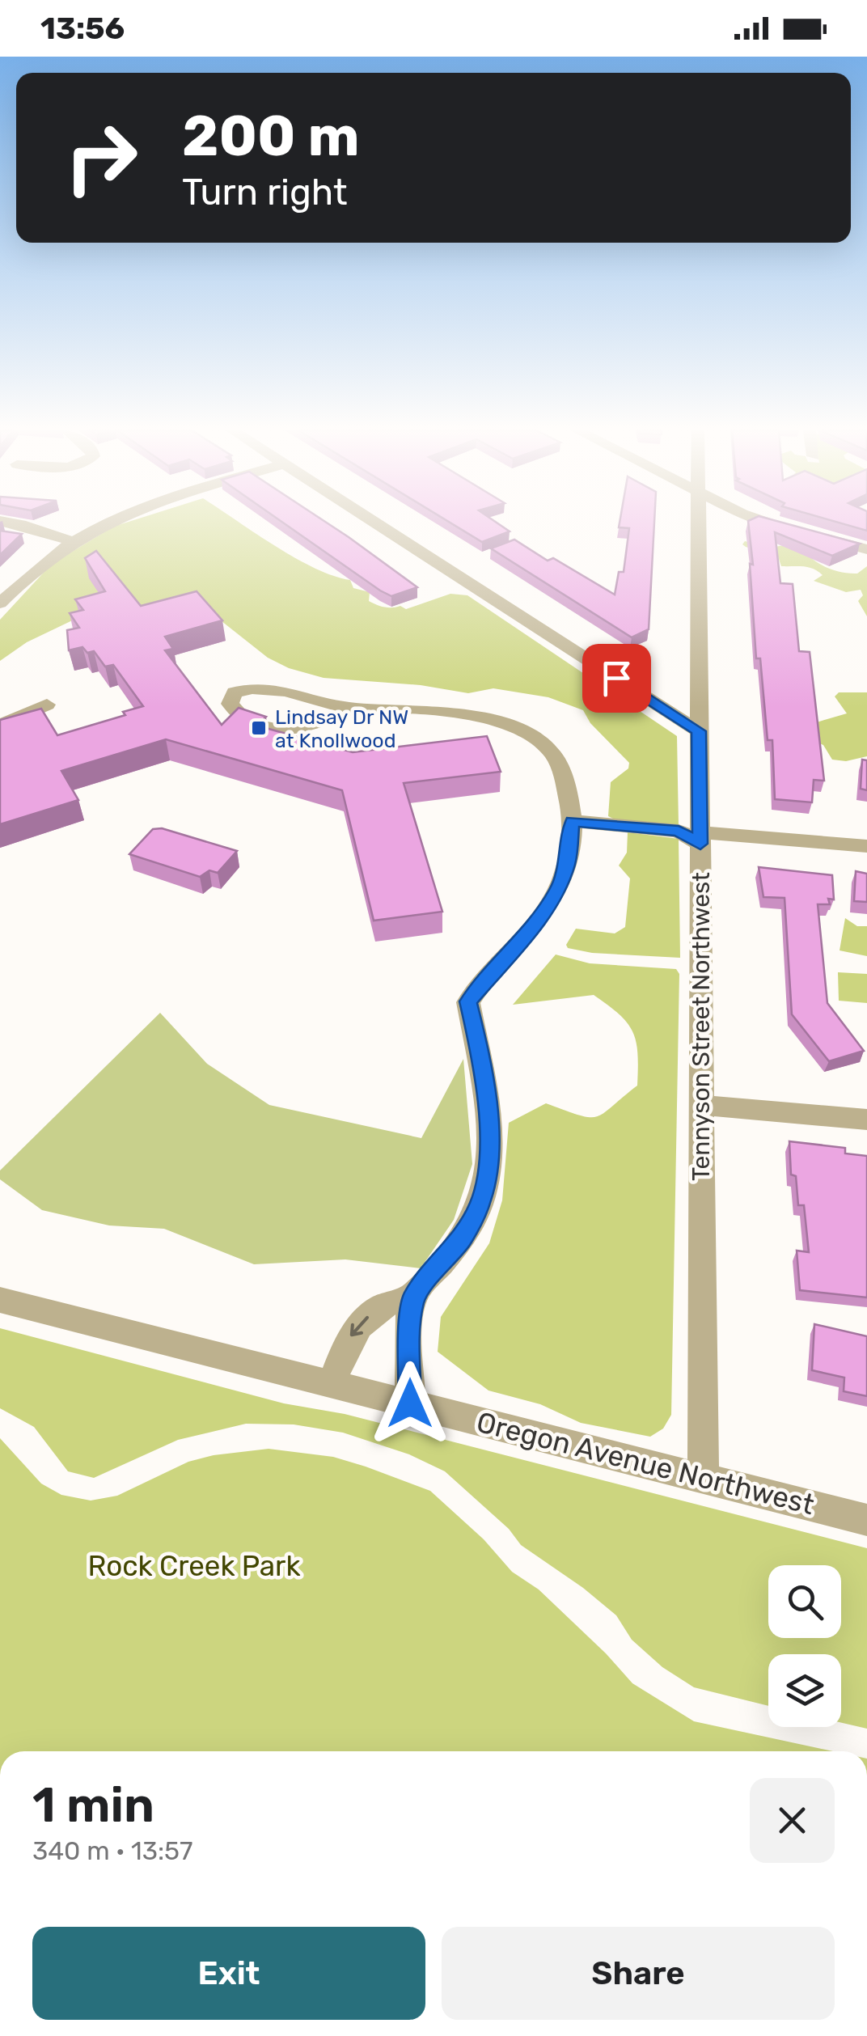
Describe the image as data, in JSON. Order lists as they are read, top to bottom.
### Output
{
  "streets": {
    "street": ["Tennyson Street Northwest", "Oregon Avenue Northwest"]
  },
  "crossings": [
    ["Tennyson Street Northwest", "Oregon Avenue Northwest"]
  ],
  "parks": ["Rock Creek Park"],
  "places": {
    "transit": ["Lindsay Dr NW at Knollwood"]
  },
  "page": {
    "status": "13:56",
    "turn": ["200 m", "Turn right"],
    "heading": ["1 min", "340 m · 13:57"],
    "buttons": ["Exit", "Share"]
  }
}
